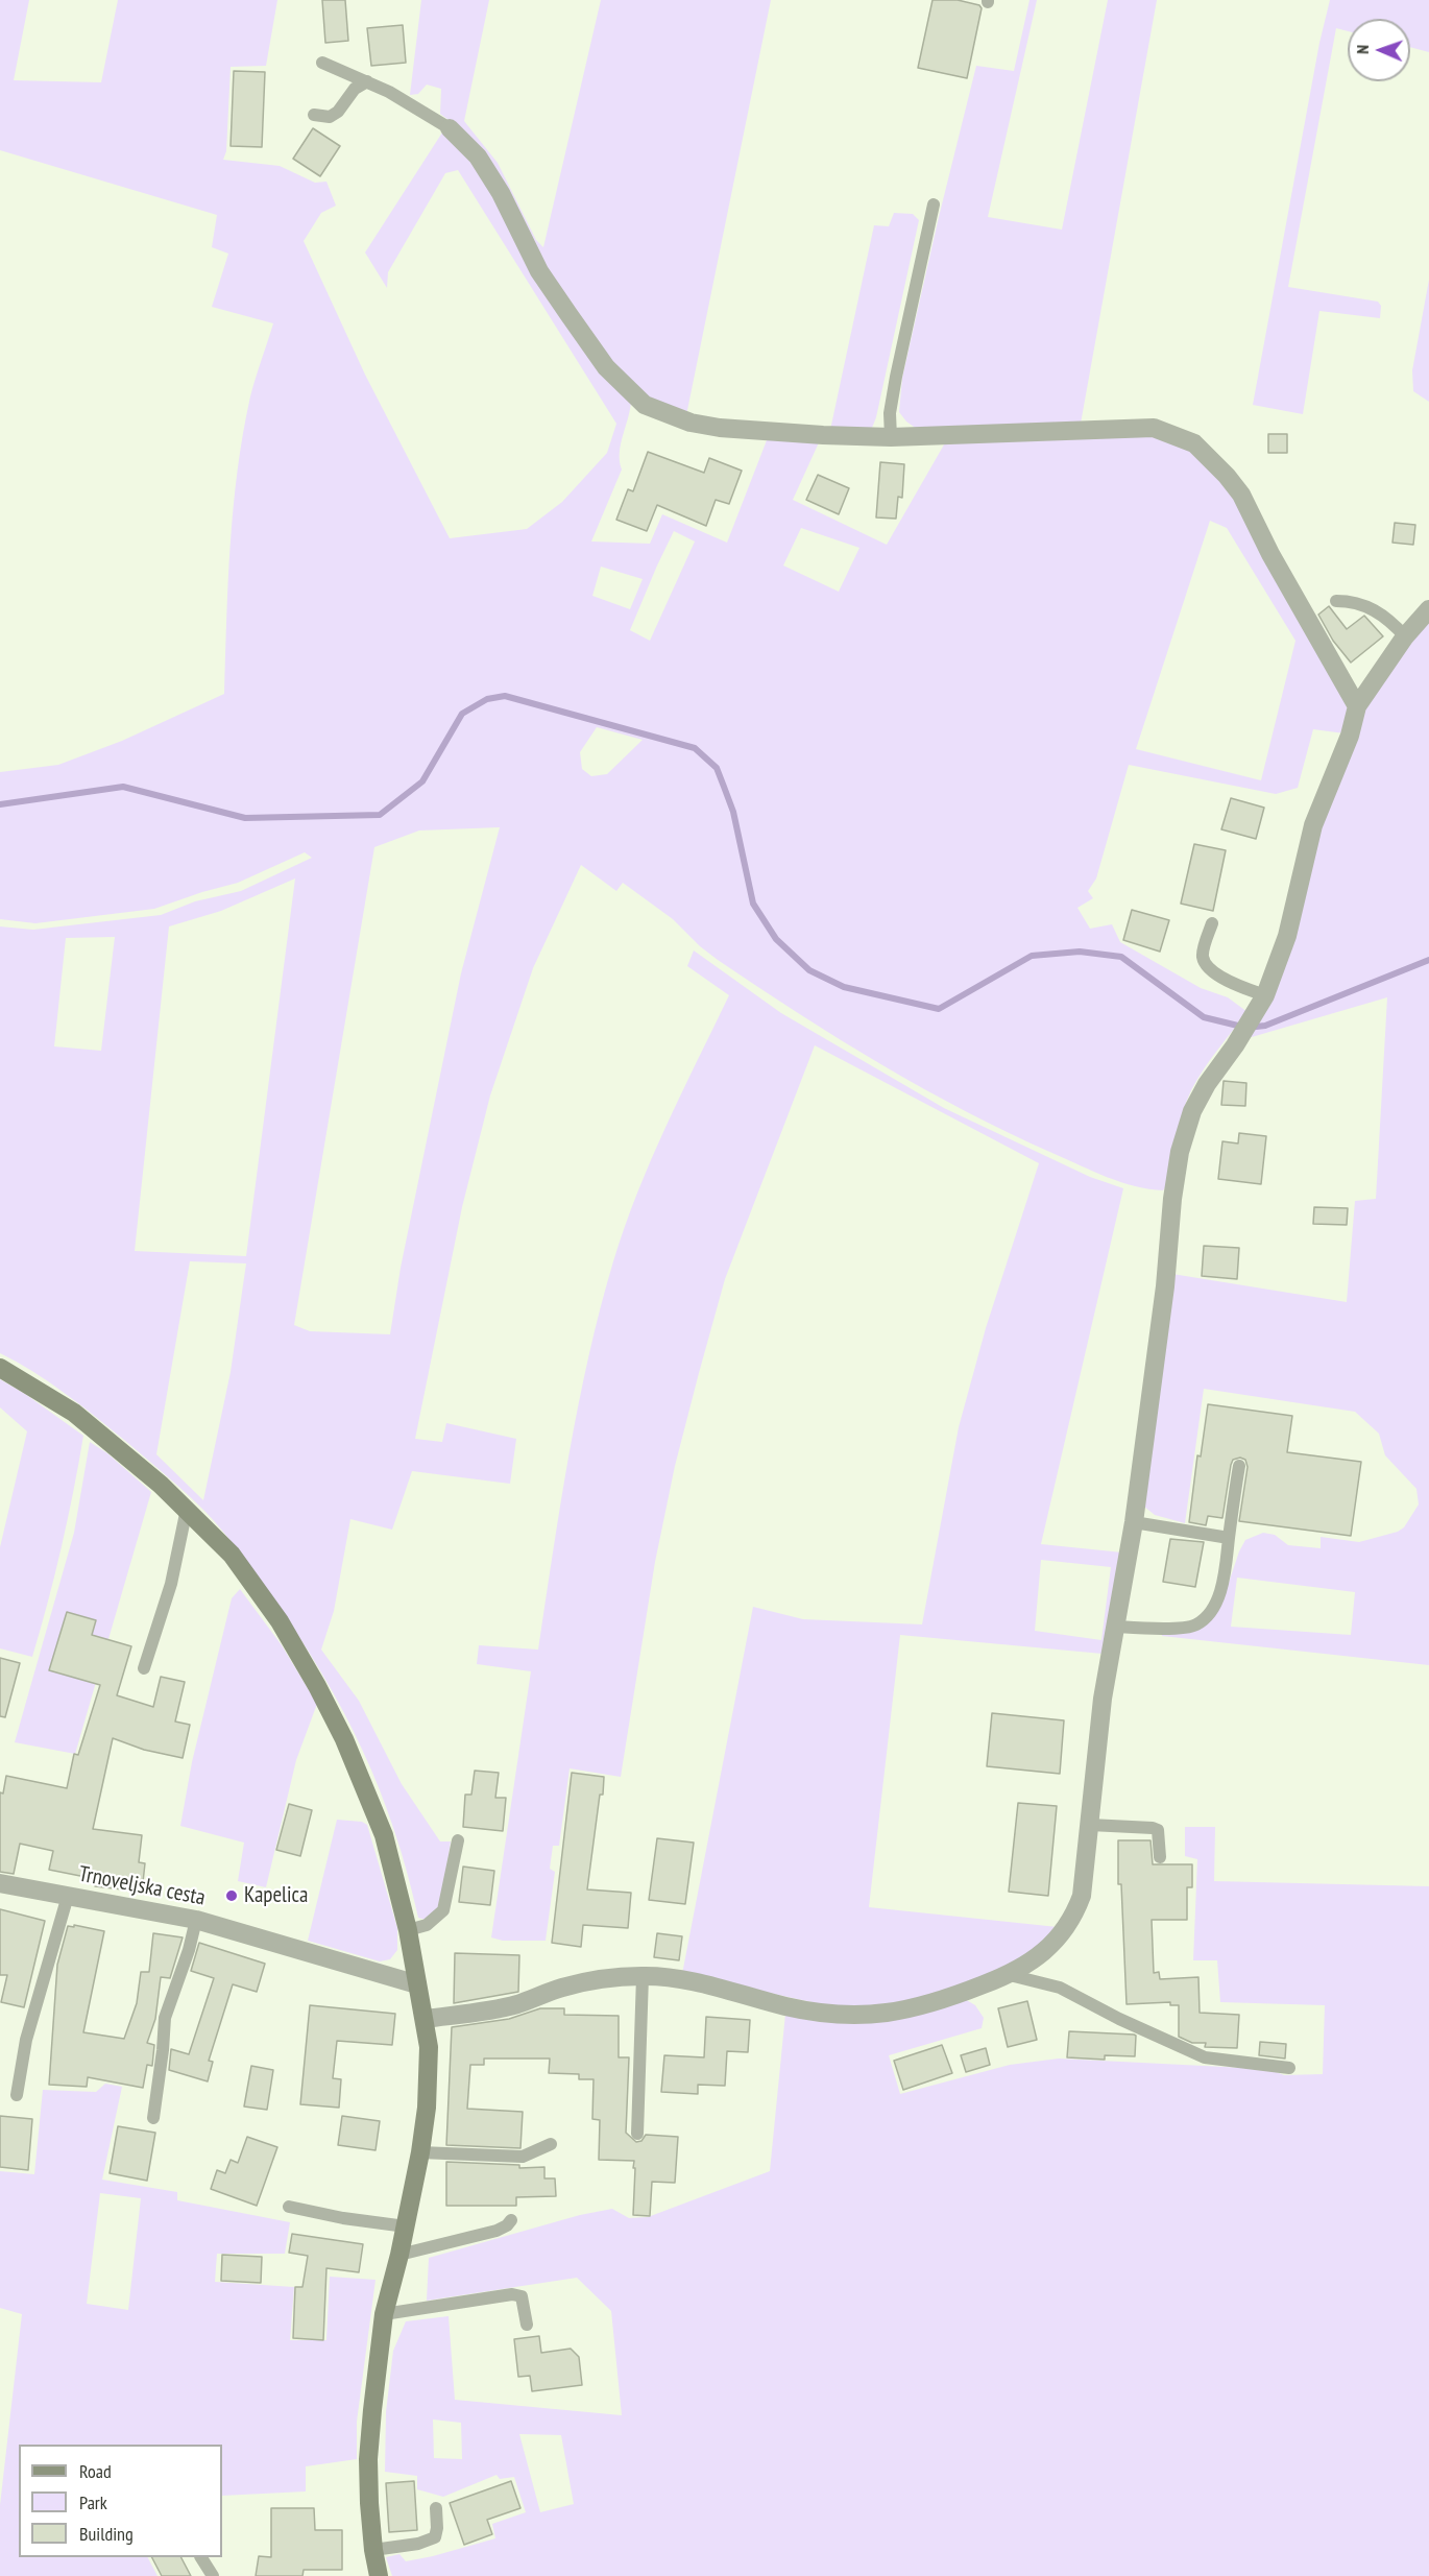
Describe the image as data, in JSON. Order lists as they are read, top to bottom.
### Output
{
  "streets": {
    "street": ["Trnoveljska cesta"]
  },
  "places": ["Kapelica"],
  "legend": ["Road", "Park", "Building"],
  "north": "left"
}
